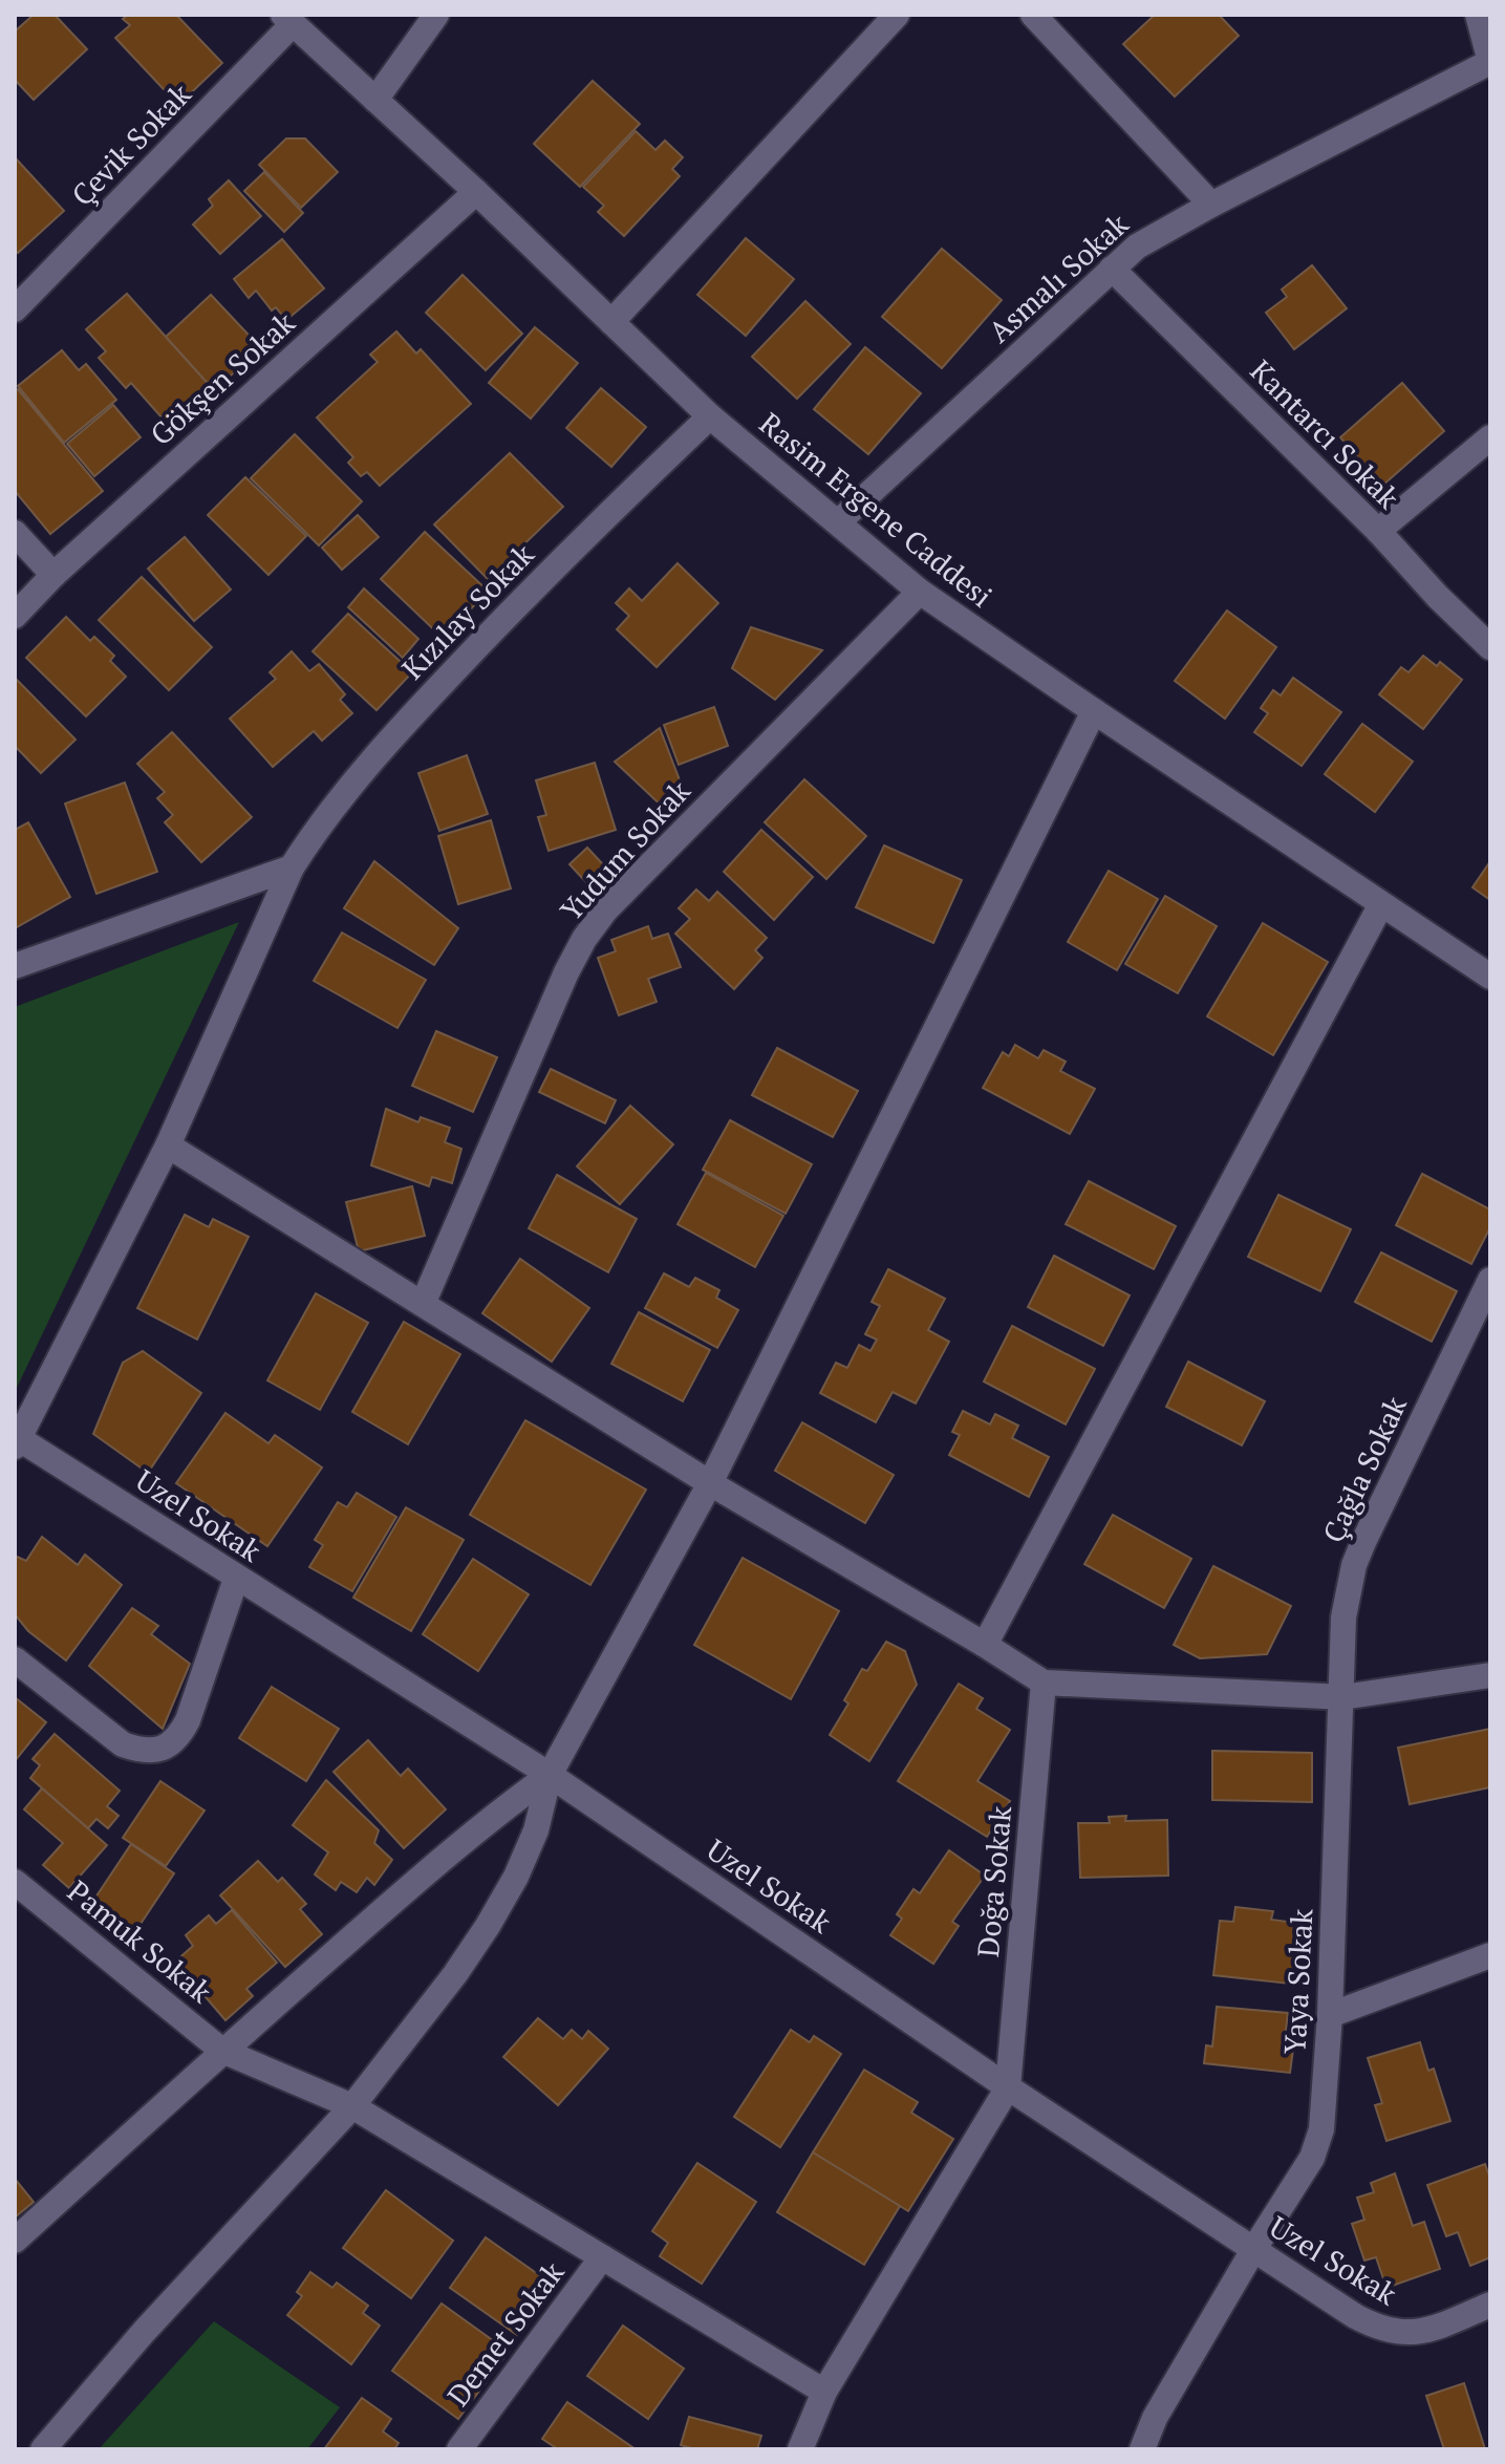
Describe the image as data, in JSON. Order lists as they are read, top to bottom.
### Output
{
  "streets": {
    "street": [
      "Çevik Sokak",
      "Asmalı Sokak",
      "Gökşen Sokak",
      "Kantarcı Sokak",
      "Rasim Ergene Caddesi",
      "Kızılay Sokak",
      "Yudum Sokak",
      "Çağla Sokak",
      "Uzel Sokak",
      "Doğa Sokak",
      "Pamuk Sokak",
      "Yaya Sokak",
      "Demet Sokak"
    ]
  },
  "crossings": [
    ["Çevik Sokak", "Rasim Ergene Caddesi"],
    ["Asmalı Sokak", "Kantarcı Sokak"],
    ["Asmalı Sokak", "Rasim Ergene Caddesi"],
    ["Gökşen Sokak", "Rasim Ergene Caddesi"],
    ["Rasim Ergene Caddesi", "Kızılay Sokak"],
    ["Rasim Ergene Caddesi", "Yudum Sokak"],
    ["Kızılay Sokak", "Uzel Sokak"],
    ["Çağla Sokak", "Yaya Sokak"],
    ["Uzel Sokak", "Doğa Sokak"],
    ["Uzel Sokak", "Yaya Sokak"],
    ["Pamuk Sokak", "Demet Sokak"]
  ]
}
